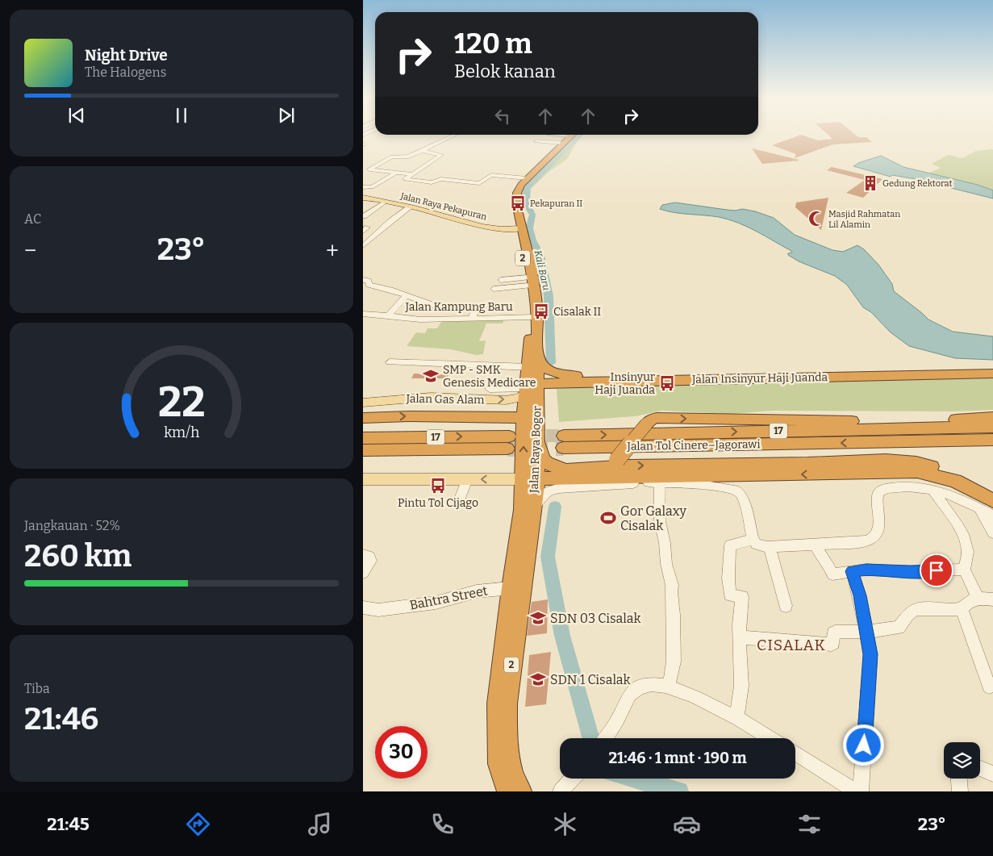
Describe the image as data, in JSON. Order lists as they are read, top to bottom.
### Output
{
  "streets": {
    "highway": [
      "2",
      "Jalan Insinyur Haji Juanda",
      "17",
      "Jalan Tol Cinere–Jagorawi",
      "Jalan Raya Bogor"
    ],
    "main road": ["Jalan Raya Pekapuran", "Jalan Gas Alam"],
    "street": ["Jalan Kampung Baru", "Bahtra Street"]
  },
  "crossings": [
    ["Jalan Raya Pekapuran", "Jalan Raya Bogor"],
    ["Jalan Kampung Baru", "Jalan Raya Bogor"],
    ["Jalan Insinyur Haji Juanda", "Jalan Gas Alam"],
    ["Jalan Insinyur Haji Juanda", "Jalan Raya Bogor"],
    ["Jalan Gas Alam", "Jalan Raya Bogor"],
    ["Jalan Raya Bogor", "Bahtra Street"]
  ],
  "districts": ["CISALAK"],
  "water": ["Kali Baru"],
  "places": {
    "building": ["Gedung Rektorat"],
    "bus stop": [
      "Pekapuran II",
      "Cisalak II",
      "Insinyur Haji Juanda",
      "Pintu Tol Cijago"
    ],
    "mosque": ["Masjid Rahmatan Lil Alamin"],
    "school or university": ["SMP - SMK Genesis Medicare", "SDN 03 Cisalak", "SDN 1 Cisalak"],
    "sports": ["Gor Galaxy Cisalak"]
  },
  "page": {
    "turn": ["120 m", "Belok kanan"],
    "song": ["Night Drive", "The Halogens"],
    "tile": [
      "AC",
      ["Jangkauan · 52%", "260 km"],
      ["Tiba", "21:46"]
    ],
    "heat": ["−", "23°", "+"],
    "limit": "30",
    "trip": "21:46 · 1 mnt · 190 m",
    "tabs": ["21:45", "23°"],
    "gauge": ["22", "km/h"]
  }
}
